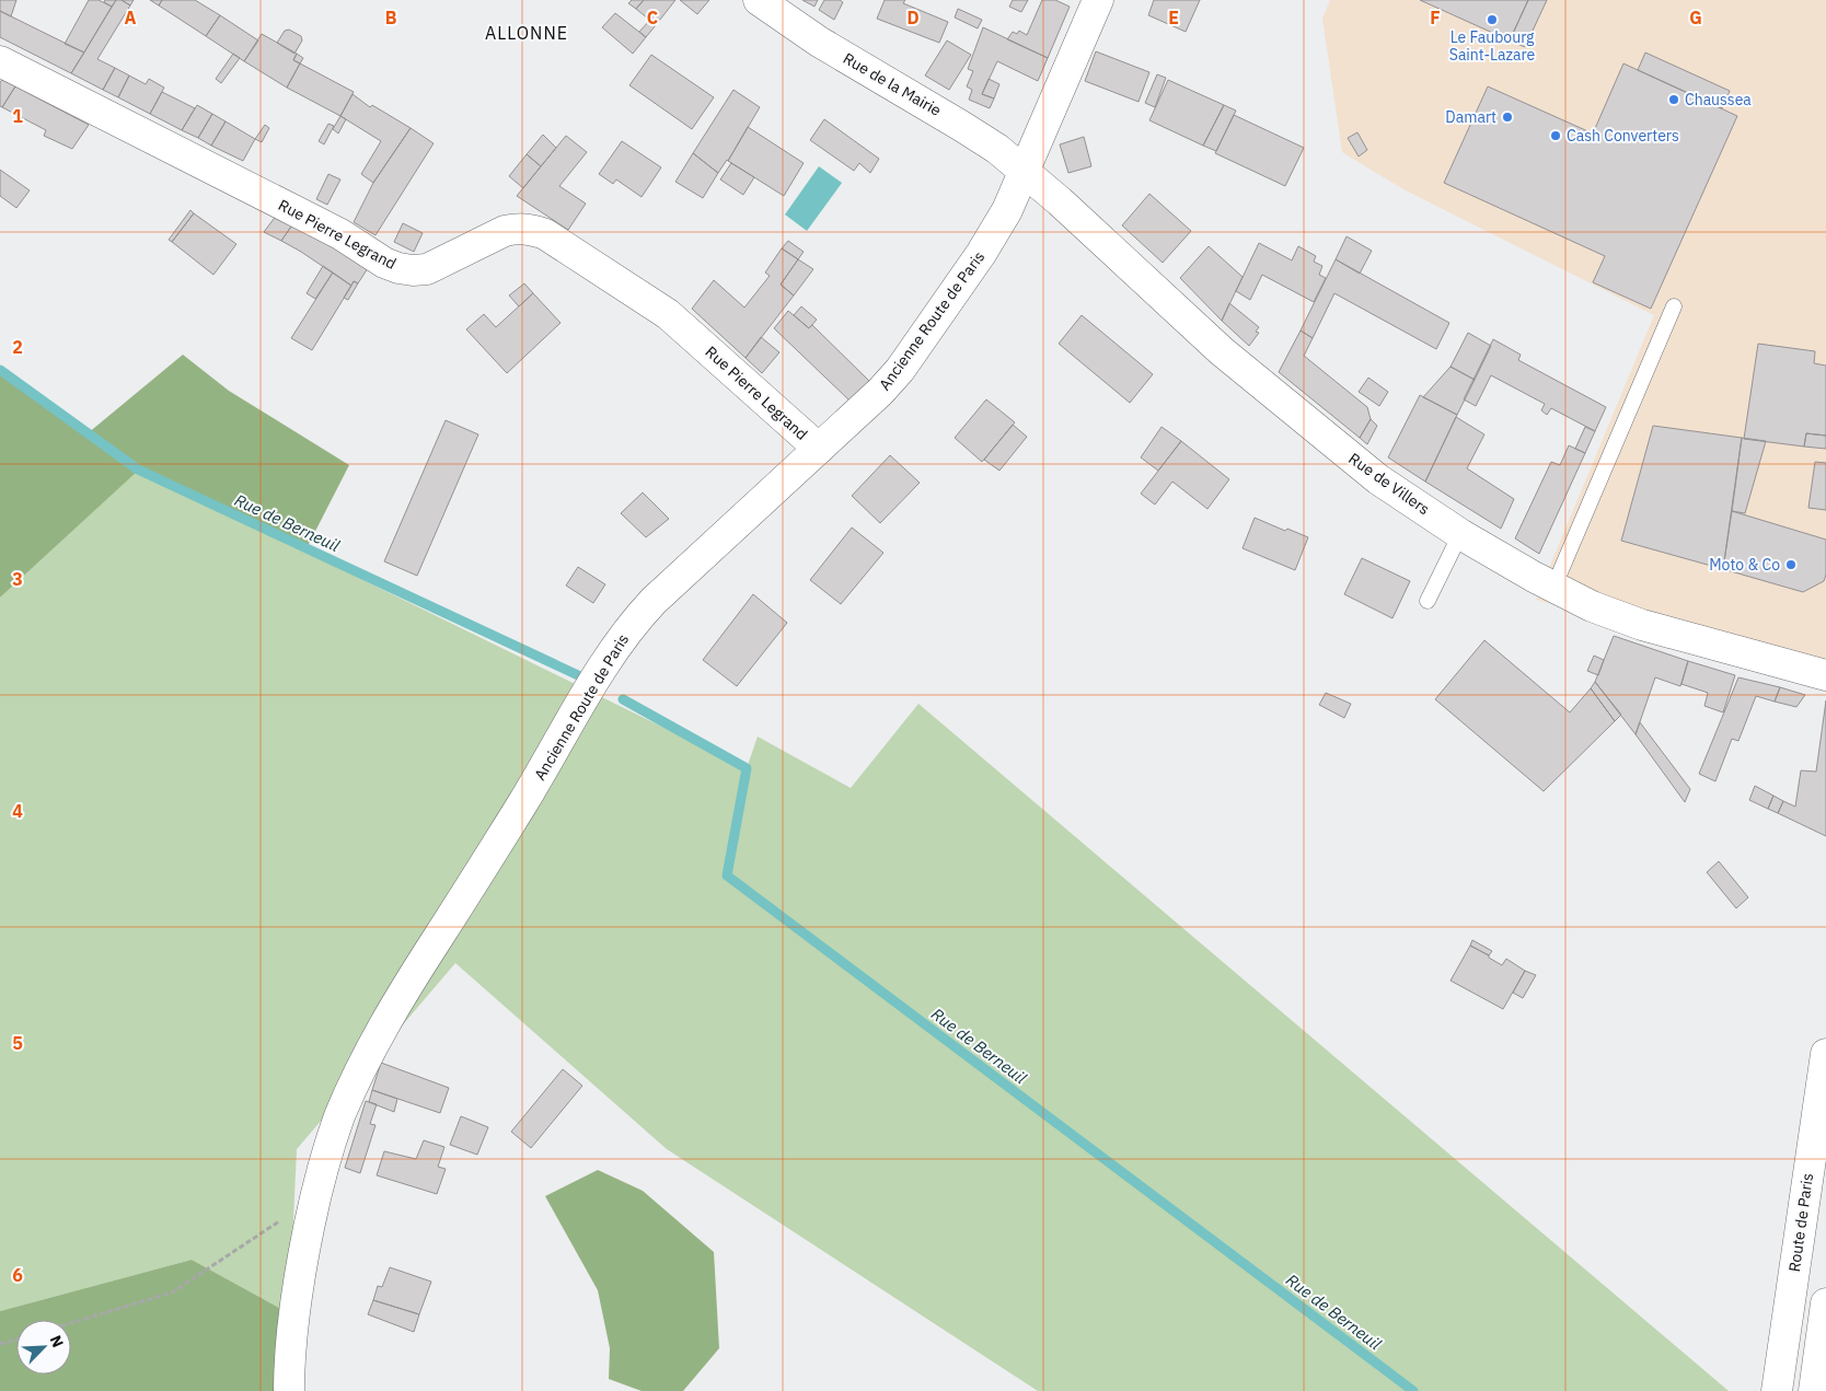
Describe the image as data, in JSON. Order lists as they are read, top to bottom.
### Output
{
  "streets": {
    "street": [
      "Rue de la Mairie",
      "Rue Pierre Legrand",
      "Ancienne Route de Paris",
      "Rue de Villers",
      "Route de Paris"
    ]
  },
  "crossings": [
    ["Rue de la Mairie", "Ancienne Route de Paris"],
    ["Rue de la Mairie", "Rue de Villers"],
    ["Rue Pierre Legrand", "Ancienne Route de Paris"],
    ["Ancienne Route de Paris", "Rue de Villers"]
  ],
  "districts": ["ALLONNE"],
  "water": ["Rue de Berneuil"],
  "places": [
    "Le Faubourg Saint-Lazare",
    "Chaussea",
    "Damart",
    "Cash Converters",
    "Moto & Co"
  ],
  "north": "top right",
  "grid": {
    "columns": [
      "A",
      "B",
      "C",
      "D",
      "E",
      "F",
      "G"
    ],
    "rows": [
      "1",
      "2",
      "3",
      "4",
      "5",
      "6"
    ]
  }
}
